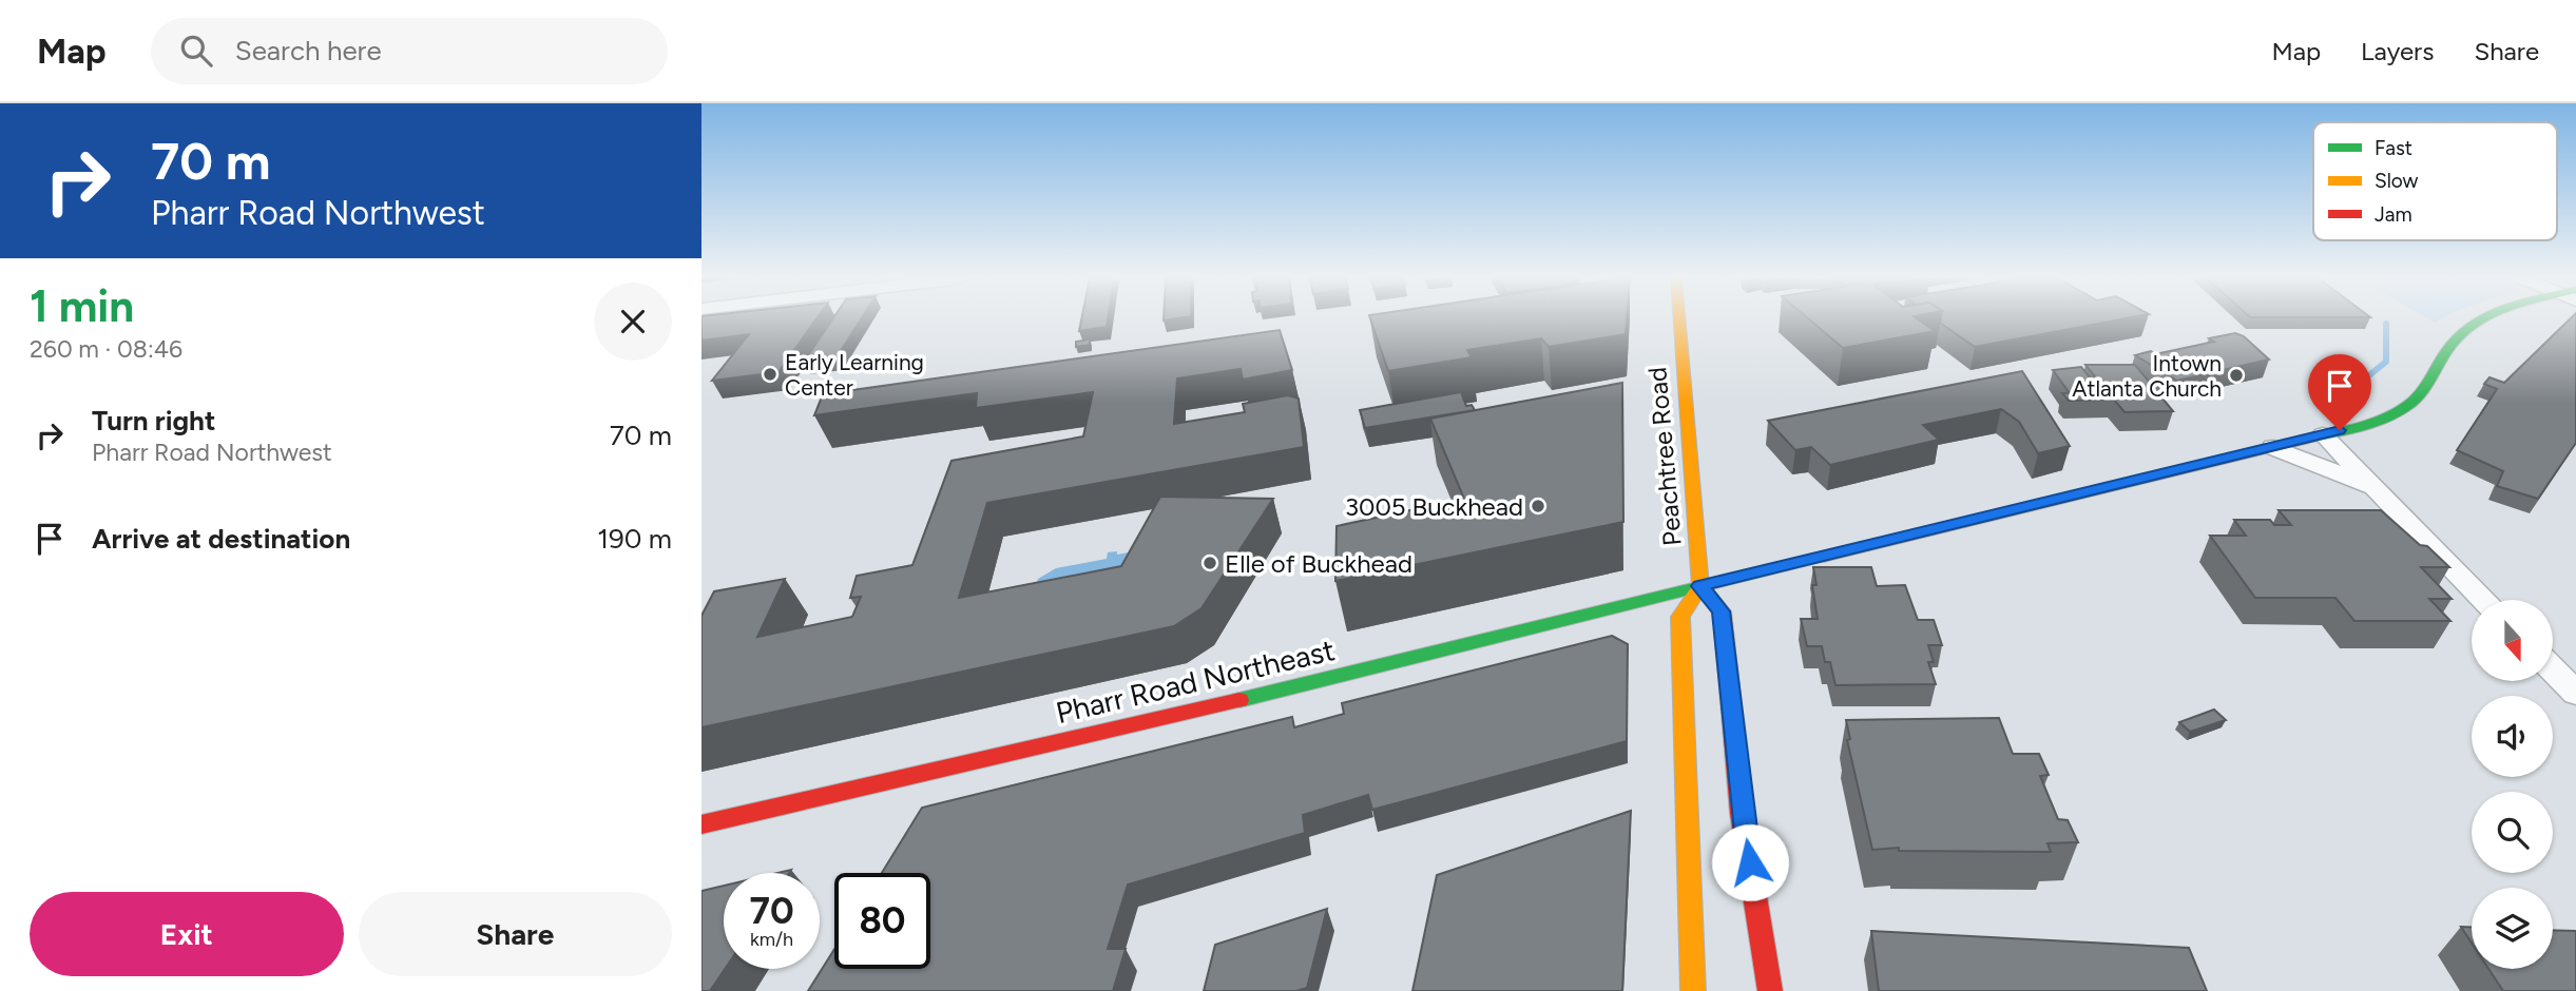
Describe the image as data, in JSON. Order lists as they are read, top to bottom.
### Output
{
  "streets": {
    "main road": ["Peachtree Road", "Pharr Road Northeast"]
  },
  "crossings": [
    ["Peachtree Road", "Pharr Road Northeast"]
  ],
  "places": [
    "Early Learning Center",
    "Intown Atlanta Church",
    "3005 Buckhead",
    "Elle of Buckhead"
  ],
  "legend": ["Fast", "Slow", "Jam"],
  "north": "bottom",
  "page": {
    "header": "Map",
    "search": "Search here",
    "nav": ["Map", "Layers", "Share"],
    "turn": ["70 m", "Pharr Road Northwest"],
    "heading": ["1 min", "260 m · 08:46"],
    "list": [
      {
        "name": "Turn right",
        "note": "Pharr Road Northwest",
        "value": "70 m"
      },
      {
        "name": "Arrive at destination",
        "value": "190 m"
      }
    ],
    "speed": "70 km/h",
    "limit": "80",
    "buttons": ["Exit", "Share"]
  }
}
